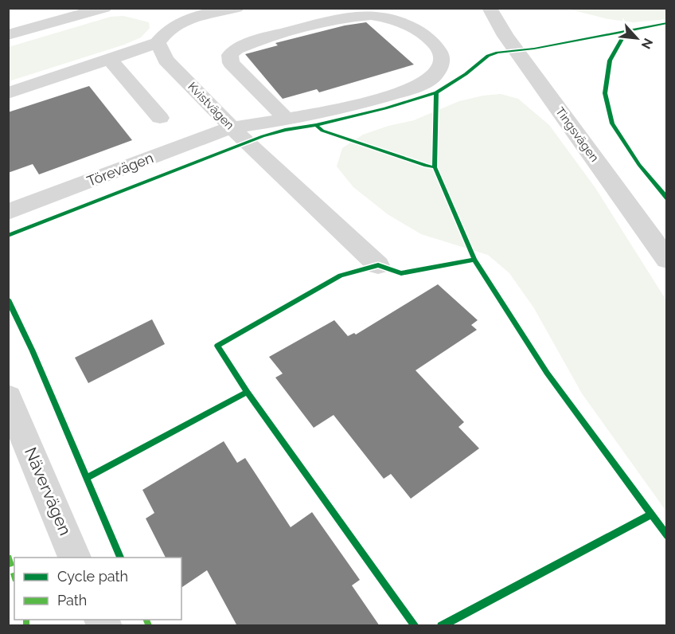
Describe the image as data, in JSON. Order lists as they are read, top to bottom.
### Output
{
  "streets": {
    "street": [
      "Kvistvägen",
      "Tingsvägen",
      "Törevägen",
      "Nävervägen"
    ]
  },
  "crossings": [
    ["Kvistvägen", "Törevägen"]
  ],
  "legend": ["Cycle path", "Path"],
  "north": "bottom right"
}
